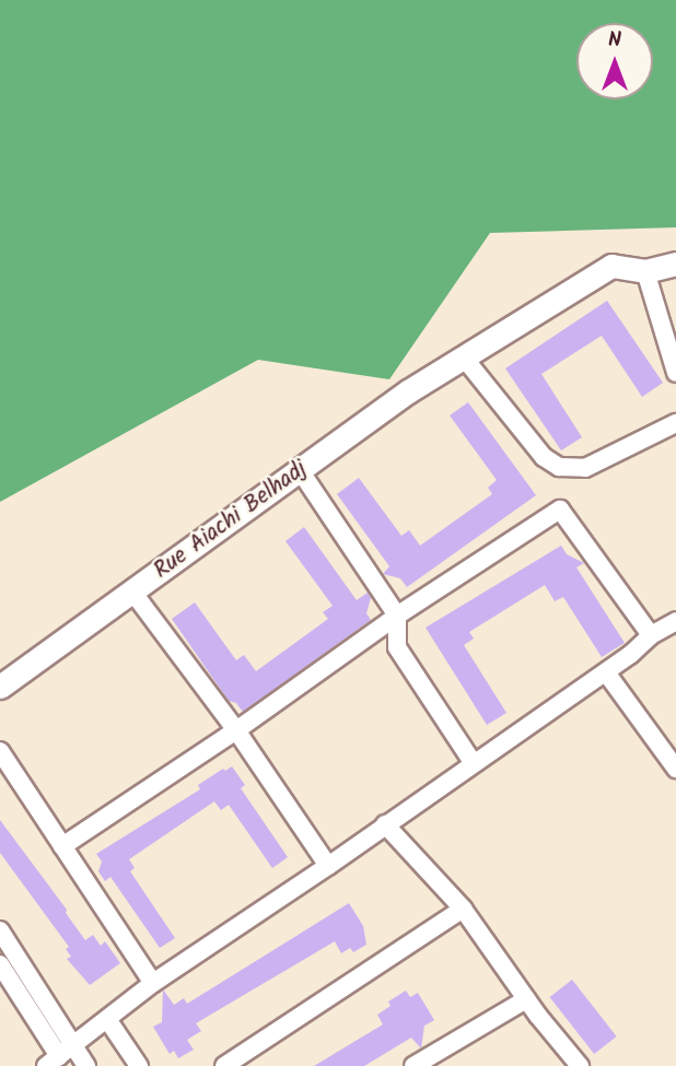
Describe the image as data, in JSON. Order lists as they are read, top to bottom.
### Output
{
  "streets": {
    "street": ["Rue Aiachi Belhadj"]
  },
  "north": "top"
}
